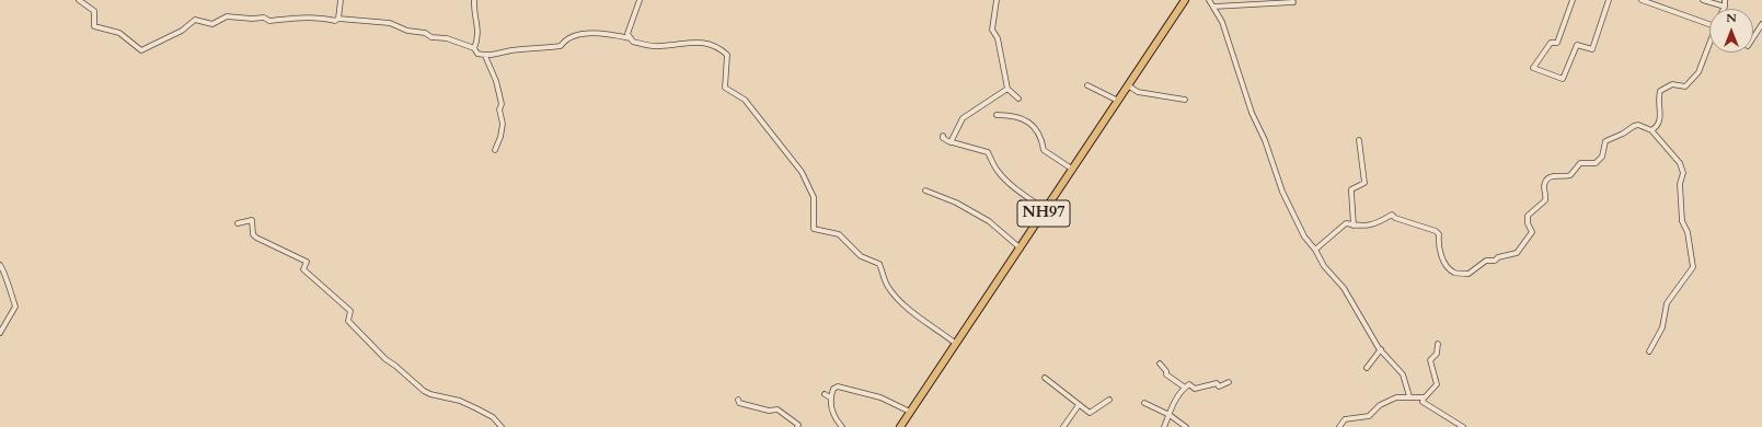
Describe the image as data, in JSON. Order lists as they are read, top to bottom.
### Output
{
  "streets": {
    "highway": ["NH97"]
  },
  "north": "top"
}
